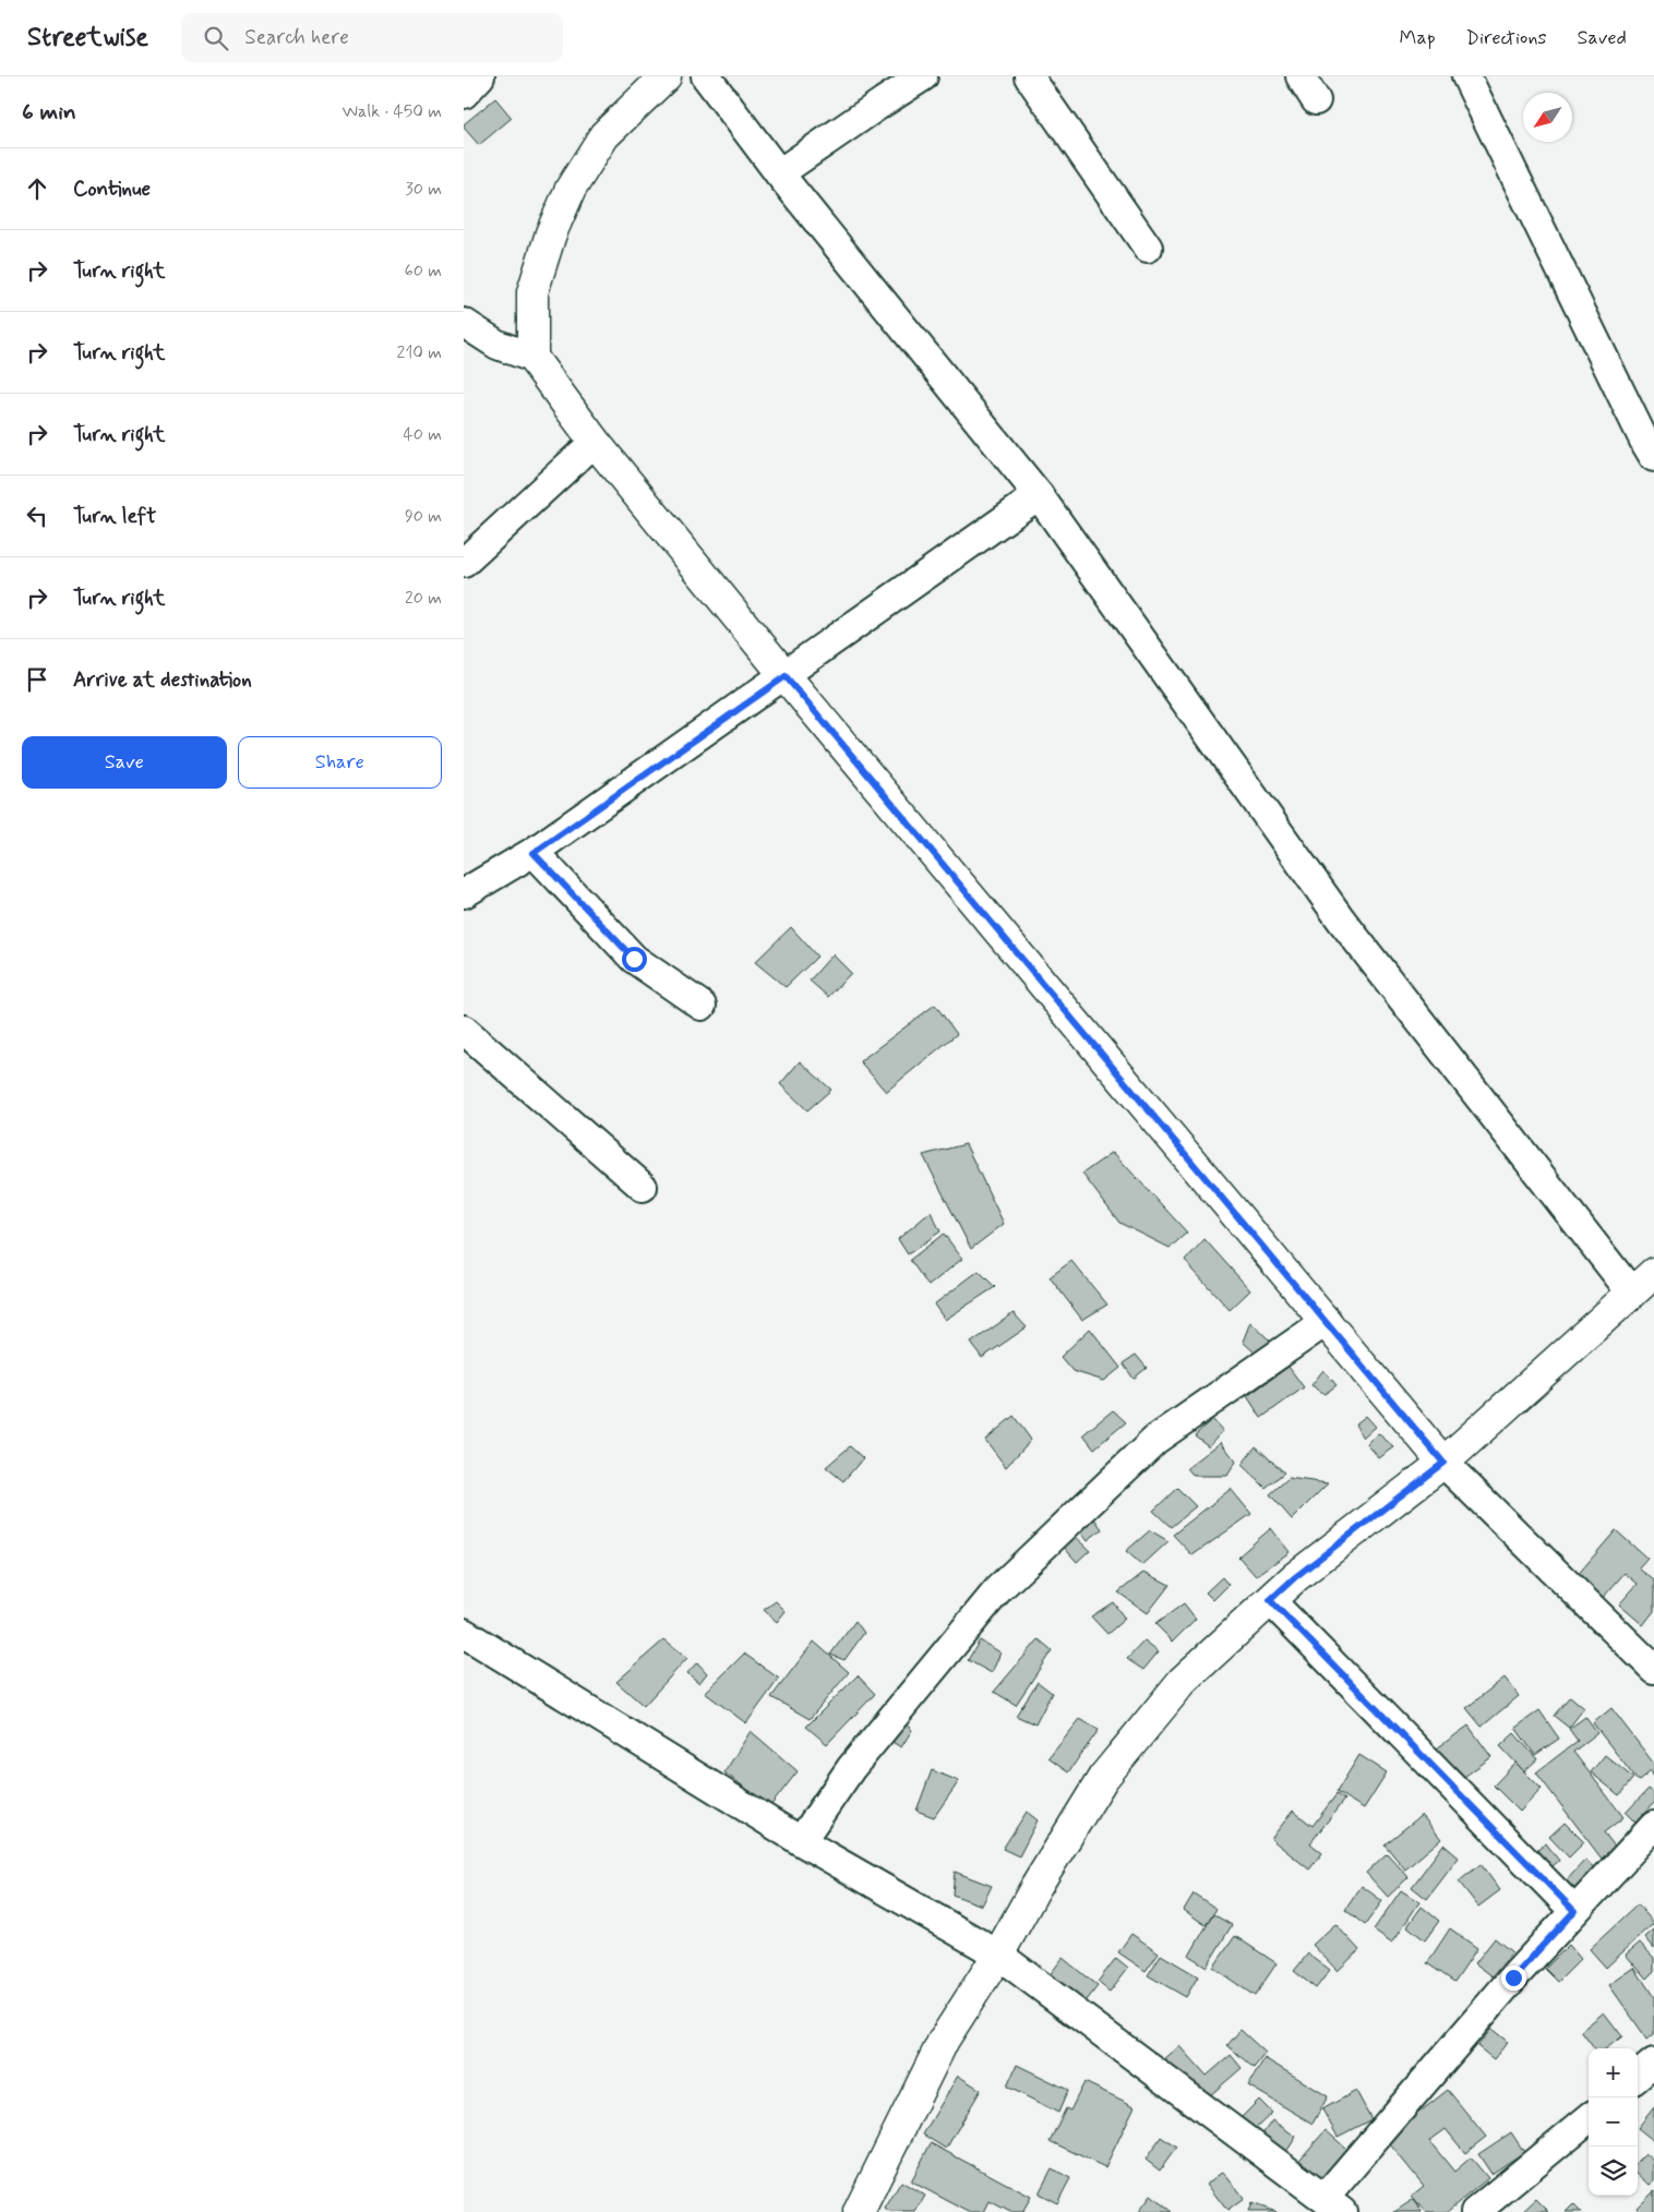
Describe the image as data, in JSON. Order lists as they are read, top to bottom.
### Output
{
  "north": "bottom left",
  "page": {
    "header": "Streetwise",
    "search": "Search here",
    "nav": ["Map", "Directions", "Saved"],
    "heading": ["6 min", "Walk · 450 m"],
    "list": [
      ["Continue", "30 m"],
      ["Turn right", "60 m"],
      ["Turn right", "210 m"],
      ["Turn right", "40 m"],
      ["Turn left", "90 m"],
      ["Turn right", "20 m"],
      "Arrive at destination"
    ],
    "buttons": ["Save", "Share"],
    "map_buttons": ["+", "−"]
  }
}
